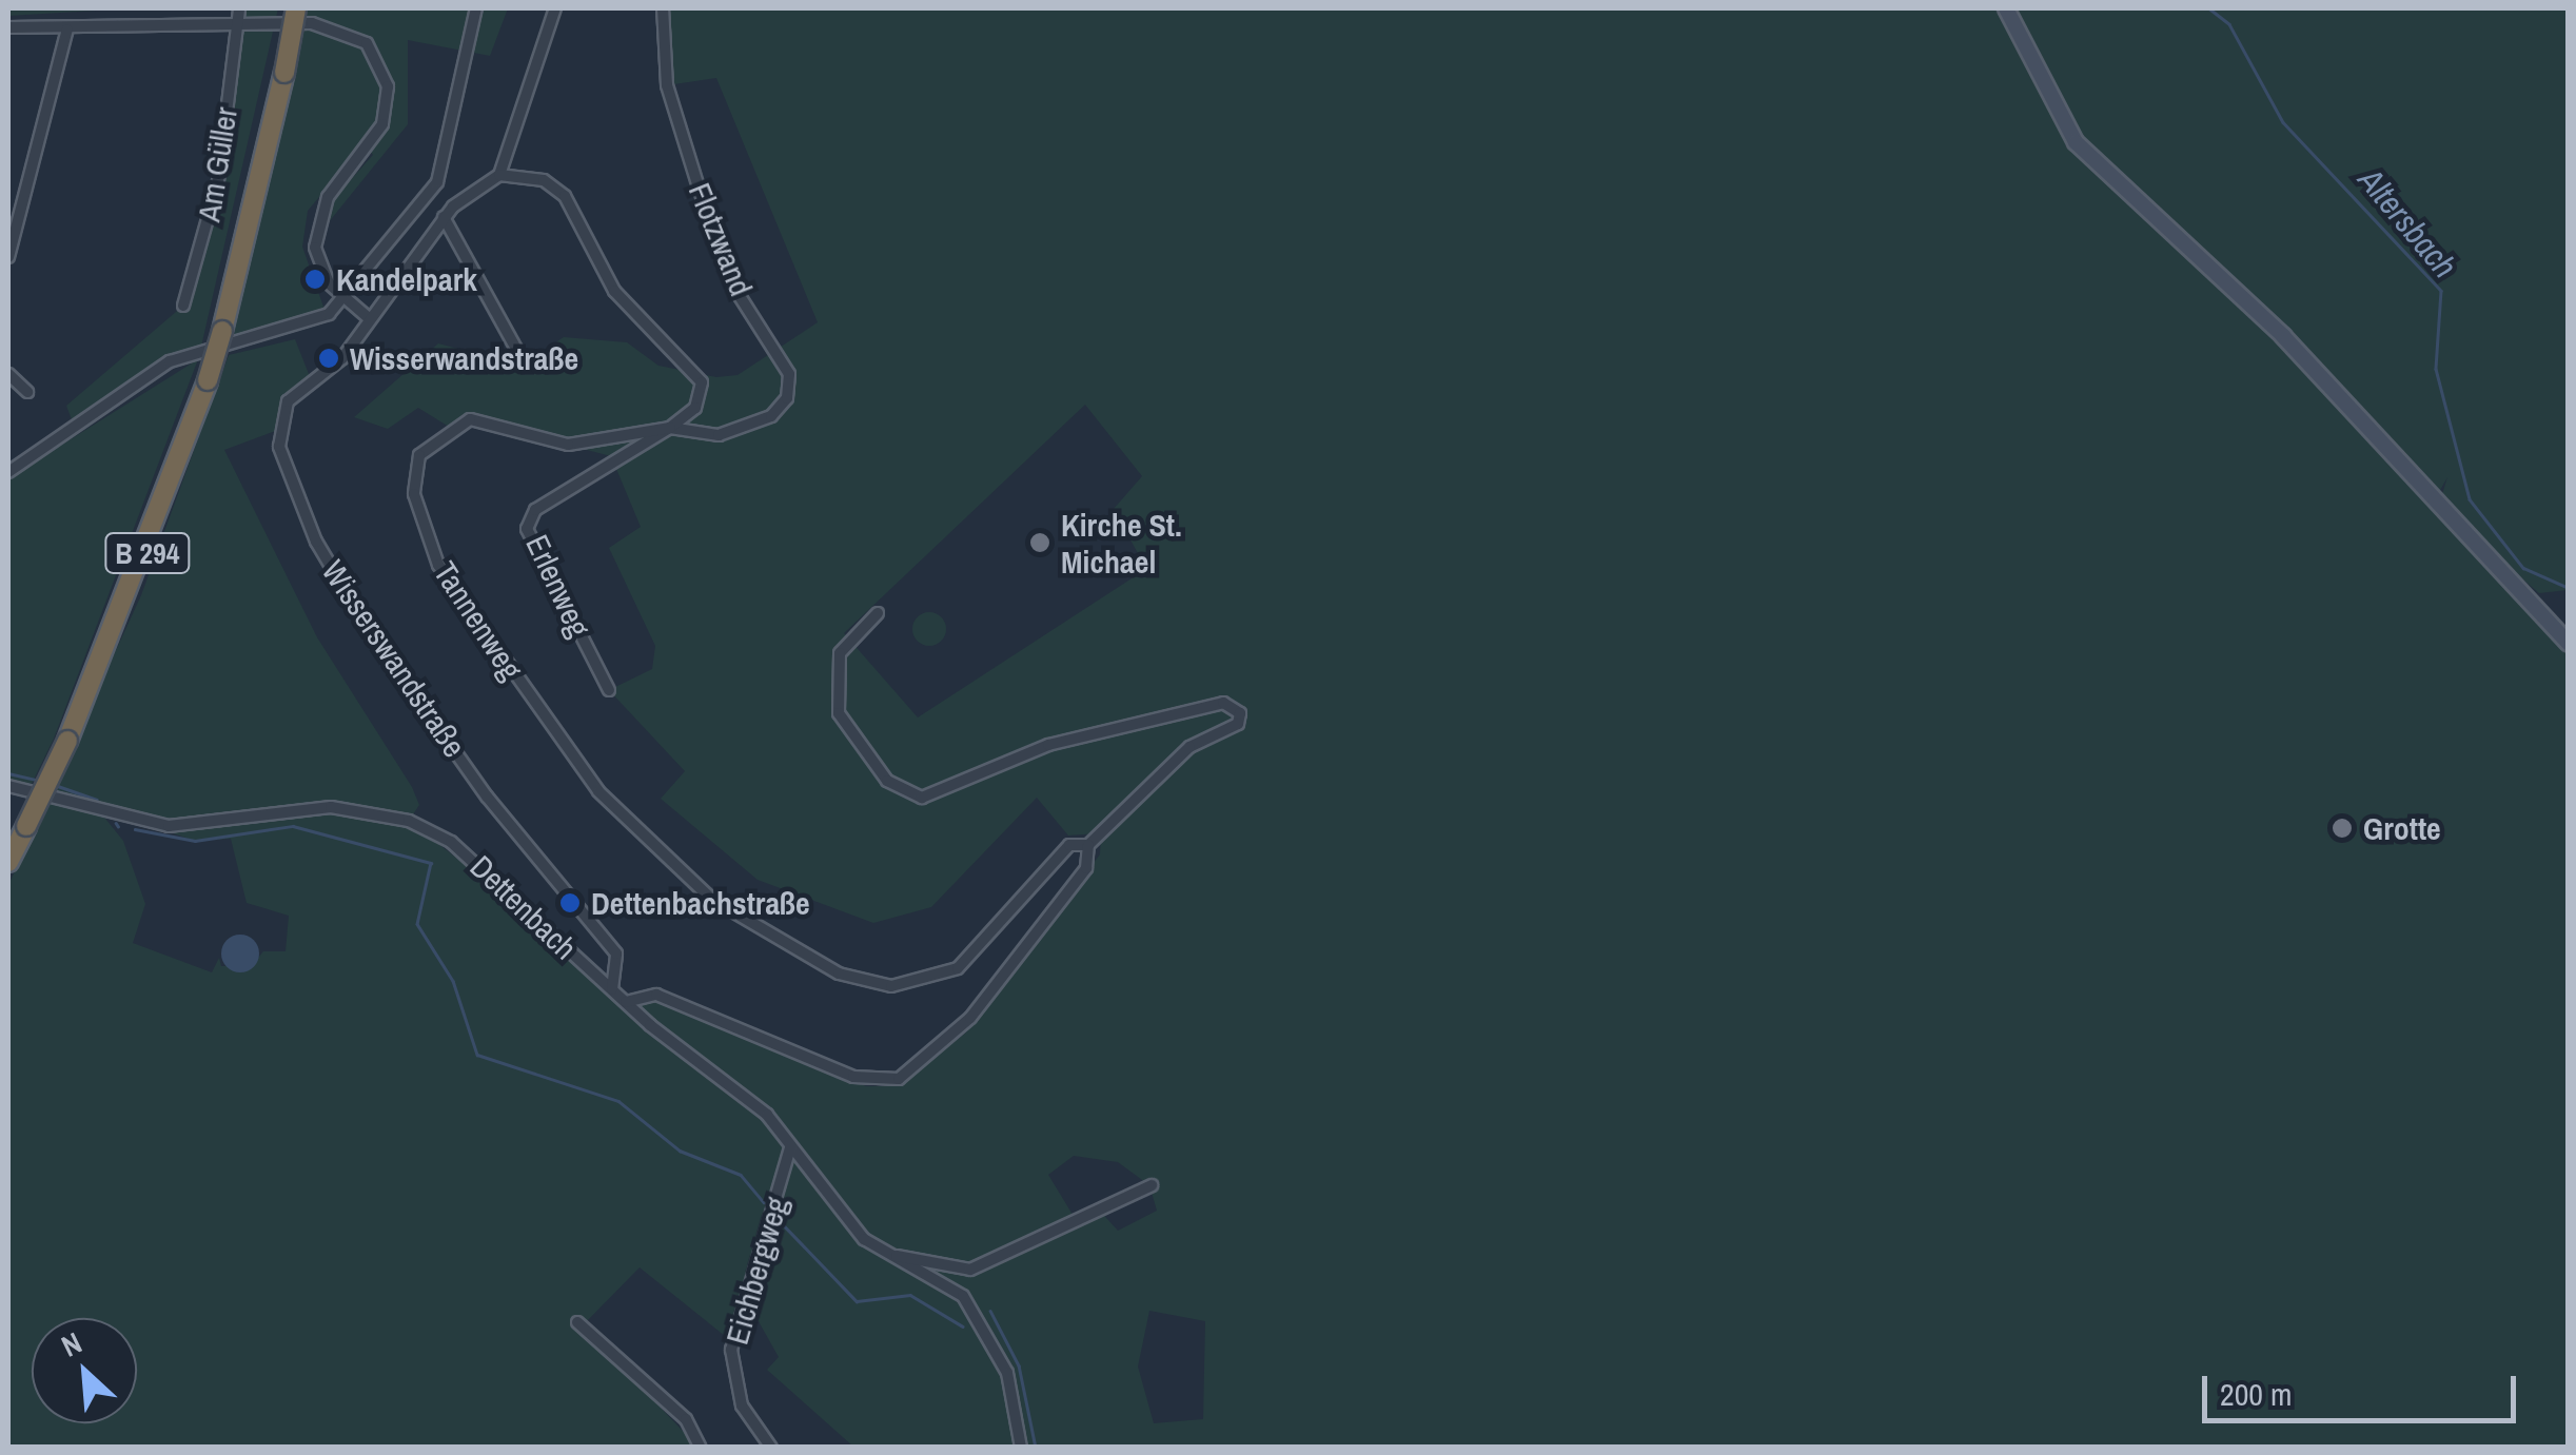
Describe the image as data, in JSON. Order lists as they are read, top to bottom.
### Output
{
  "streets": {
    "highway": ["B 294"],
    "street": [
      "Am Güller",
      "Flotzwand",
      "Erlenweg",
      "Tannenweg",
      "Wisserswandstraße",
      "Dettenbach",
      "Eichbergweg"
    ]
  },
  "crossings": [
    ["Flotzwand", "Erlenweg"],
    ["Flotzwand", "Tannenweg"],
    ["Erlenweg", "Tannenweg"],
    ["Wisserswandstraße", "Dettenbach"],
    ["Dettenbach", "Eichbergweg"]
  ],
  "water": ["Altersbach"],
  "places": [
    "Kandelpark",
    "Wisserwandstraße",
    "Kirche St. Michael",
    "Grotte",
    "Dettenbachstraße"
  ],
  "scale_bar": "200 m",
  "north": "top left"
}
